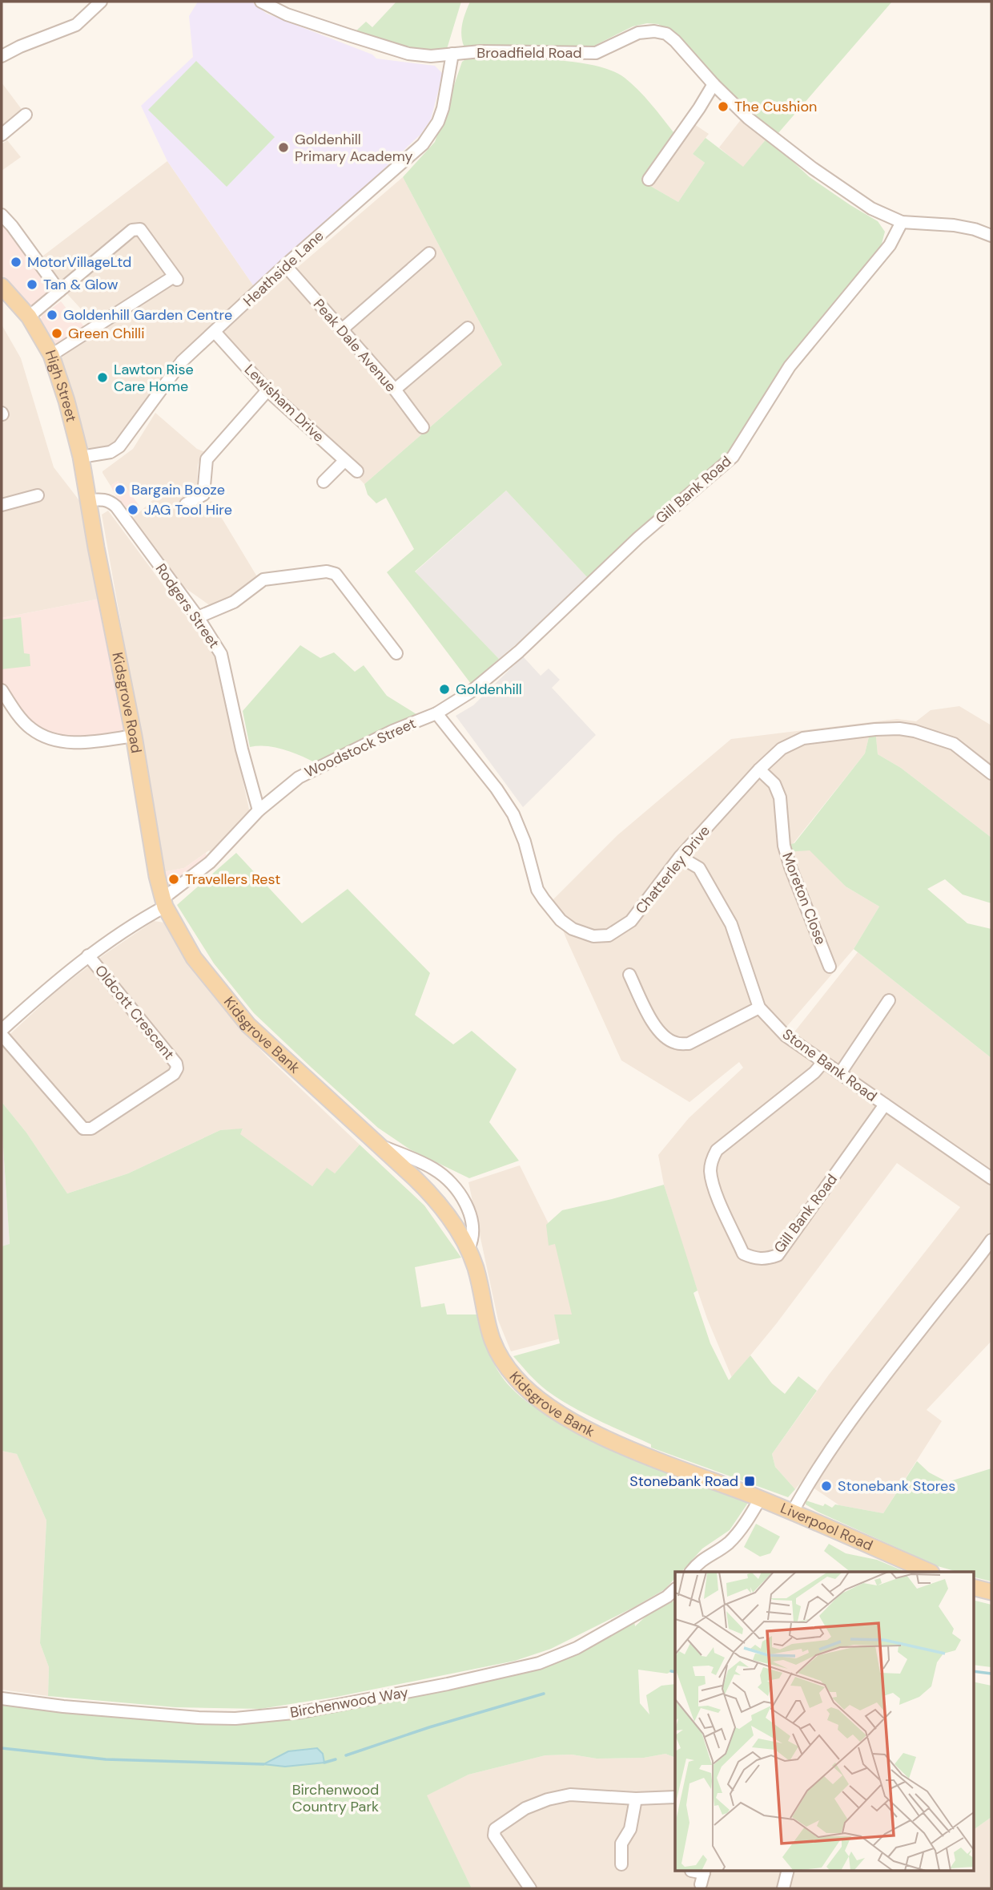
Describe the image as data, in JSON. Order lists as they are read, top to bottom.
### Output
{
  "streets": {
    "main road": [
      "High Street",
      "Kidsgrove Road",
      "Kidsgrove Bank",
      "Liverpool Road"
    ],
    "street": [
      "Broadfield Road",
      "Heathside Lane",
      "Peak Dale Avenue",
      "Lewisham Drive",
      "Gill Bank Road",
      "Rodgers Street",
      "Woodstock Street",
      "Chatterley Drive",
      "Moreton Close",
      "Oldcott Crescent",
      "Stone Bank Road",
      "Birchenwood Way"
    ]
  },
  "crossings": [
    ["Broadfield Road", "Heathside Lane"],
    ["Broadfield Road", "Gill Bank Road"],
    ["Heathside Lane", "Peak Dale Avenue"],
    ["Heathside Lane", "High Street"],
    ["Heathside Lane", "Lewisham Drive"],
    ["High Street", "Rodgers Street"],
    ["High Street", "Kidsgrove Road"],
    ["Gill Bank Road", "Woodstock Street"],
    ["Gill Bank Road", "Chatterley Drive"],
    ["Gill Bank Road", "Stone Bank Road"],
    ["Rodgers Street", "Kidsgrove Road"],
    ["Rodgers Street", "Woodstock Street"],
    ["Kidsgrove Road", "Woodstock Street"],
    ["Kidsgrove Road", "Kidsgrove Bank"],
    ["Woodstock Street", "Chatterley Drive"],
    ["Woodstock Street", "Oldcott Crescent"],
    ["Woodstock Street", "Kidsgrove Bank"],
    ["Chatterley Drive", "Moreton Close"],
    ["Chatterley Drive", "Stone Bank Road"],
    ["Kidsgrove Bank", "Liverpool Road"]
  ],
  "parks": ["Birchenwood Country Park"],
  "places": {
    "other": [
      "The Cushion",
      "Goldenhill Primary Academy",
      "MotorVillageLtd",
      "Tan & Glow",
      "Goldenhill Garden Centre",
      "Green Chilli",
      "Lawton Rise Care Home",
      "Bargain Booze",
      "JAG Tool Hire",
      "Goldenhill",
      "Travellers Rest",
      "Stonebank Stores"
    ],
    "transit": ["Stonebank Road"]
  }
}
